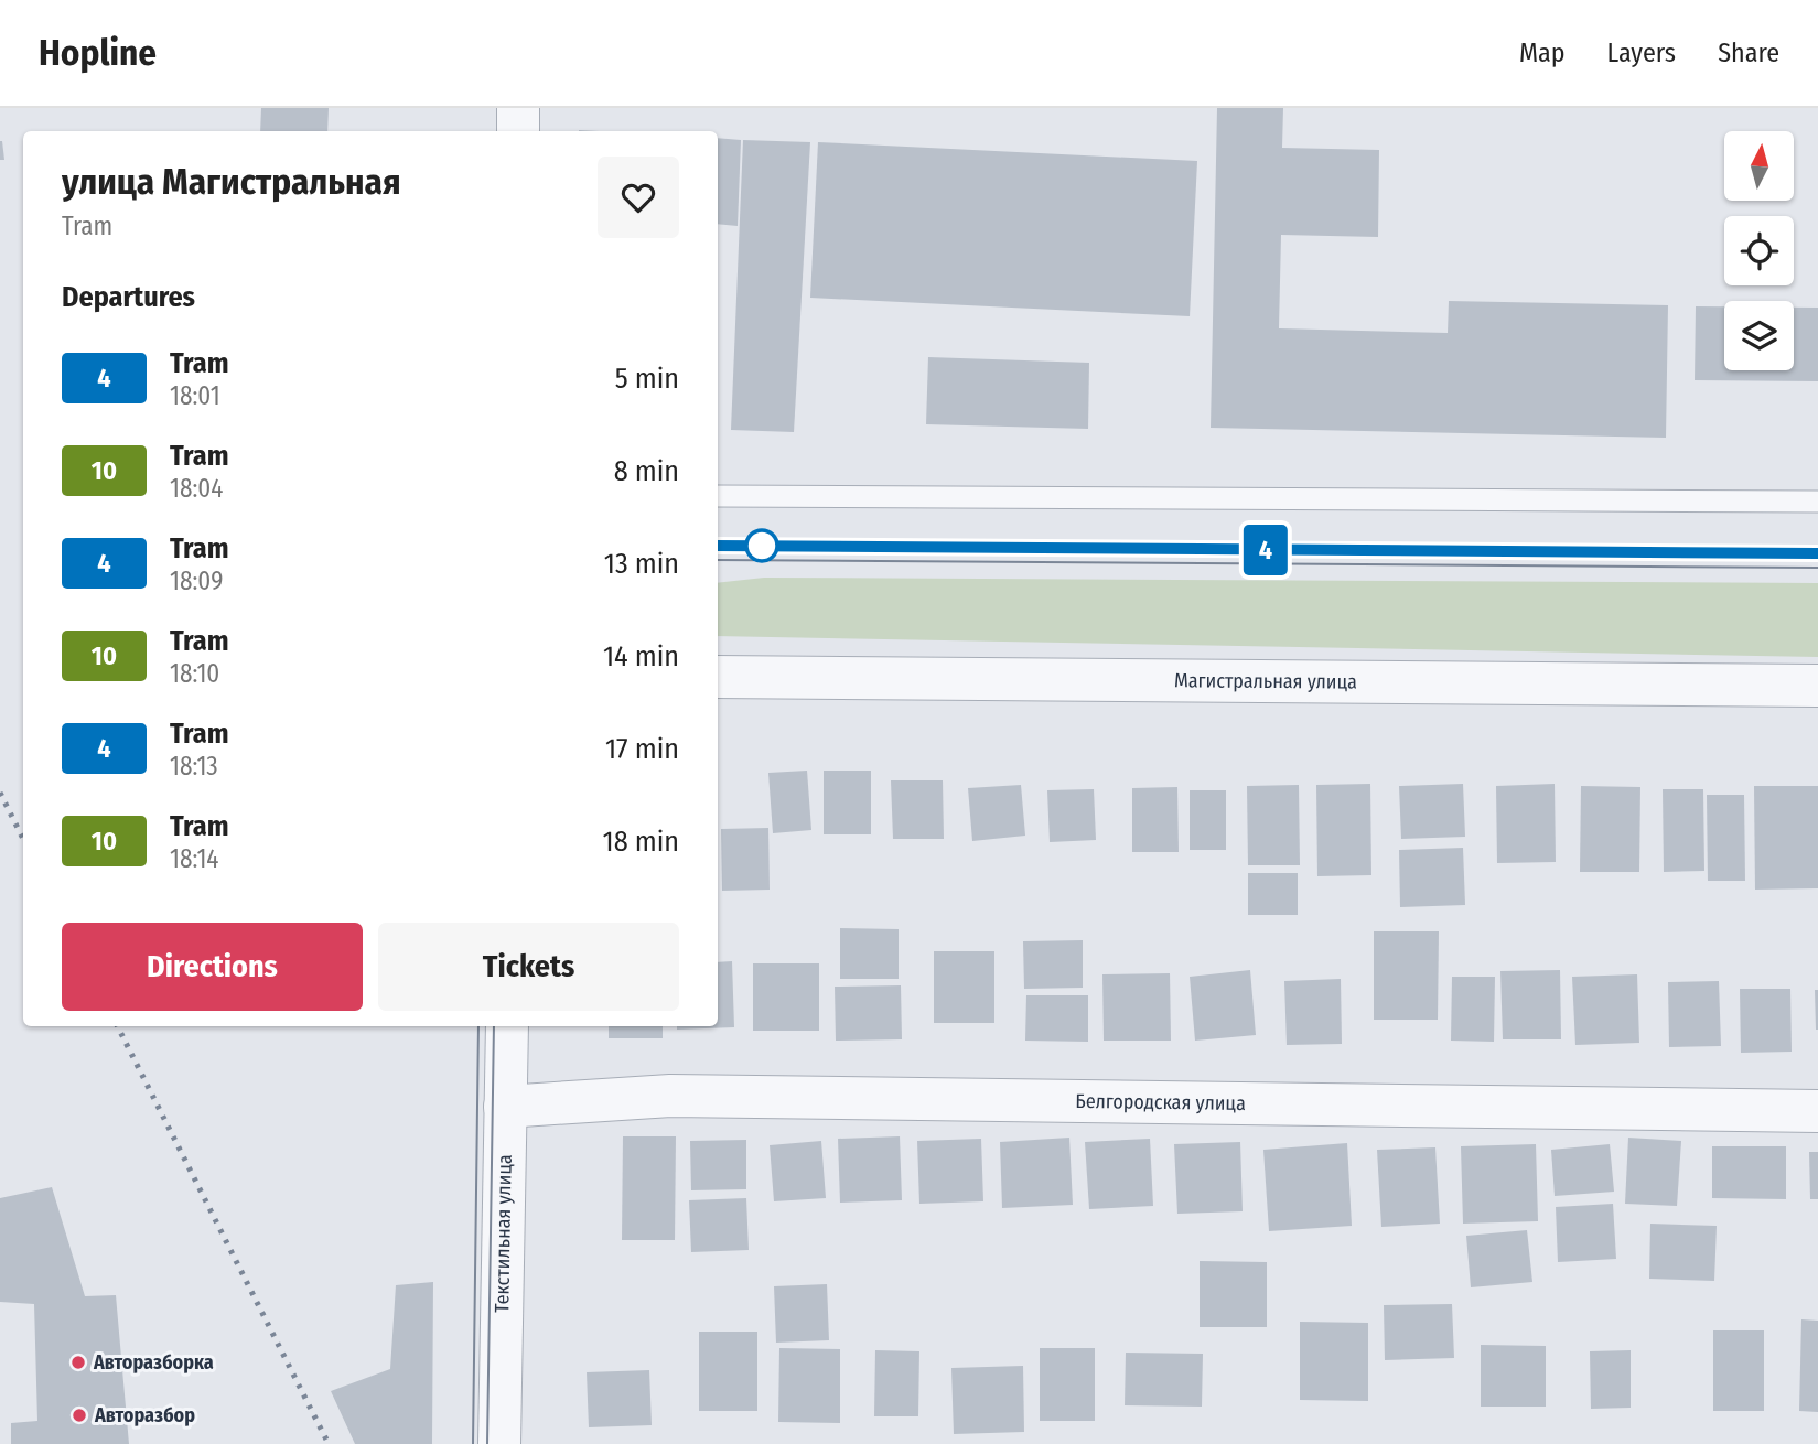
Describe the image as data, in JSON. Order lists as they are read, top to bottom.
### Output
{
  "streets": {
    "street": ["Магистральная улица", "Белгородская улица", "Текстильная улица"]
  },
  "crossings": [
    ["Белгородская улица", "Текстильная улица"]
  ],
  "places": ["Авторазборка", "Авторазбор"],
  "lines": ["tram line 4"],
  "north": "top",
  "page": {
    "header": "Hopline",
    "nav": ["Map", "Layers", "Share"],
    "on_map": "4",
    "heading": [
      ["улица Магистральная", "Tram"],
      "Departures"
    ],
    "list": [
      {
        "mark": "4",
        "name": "Tram",
        "note": "18:01",
        "value": "5 min"
      },
      {
        "mark": "10",
        "name": "Tram",
        "note": "18:04",
        "value": "8 min"
      },
      {
        "mark": "4",
        "name": "Tram",
        "note": "18:09",
        "value": "13 min"
      },
      {
        "mark": "10",
        "name": "Tram",
        "note": "18:10",
        "value": "14 min"
      },
      {
        "mark": "4",
        "name": "Tram",
        "note": "18:13",
        "value": "17 min"
      },
      {
        "mark": "10",
        "name": "Tram",
        "note": "18:14",
        "value": "18 min"
      }
    ],
    "buttons": ["Directions", "Tickets"]
  }
}
